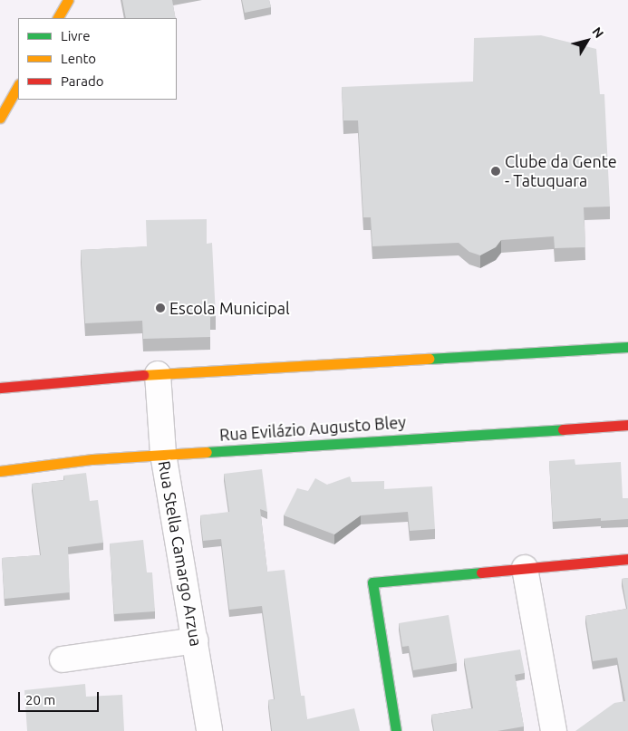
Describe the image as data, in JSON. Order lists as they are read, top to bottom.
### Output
{
  "streets": {
    "street": ["Rua Evilázio Augusto Bley", "Rua Stella Camargo Arzua"]
  },
  "crossings": [
    ["Rua Evilázio Augusto Bley", "Rua Stella Camargo Arzua"]
  ],
  "places": ["Clube da Gente - Tatuquara", "Escola Municipal"],
  "legend": ["Livre", "Lento", "Parado"],
  "scale_bar": "20 m",
  "north": "top right"
}
